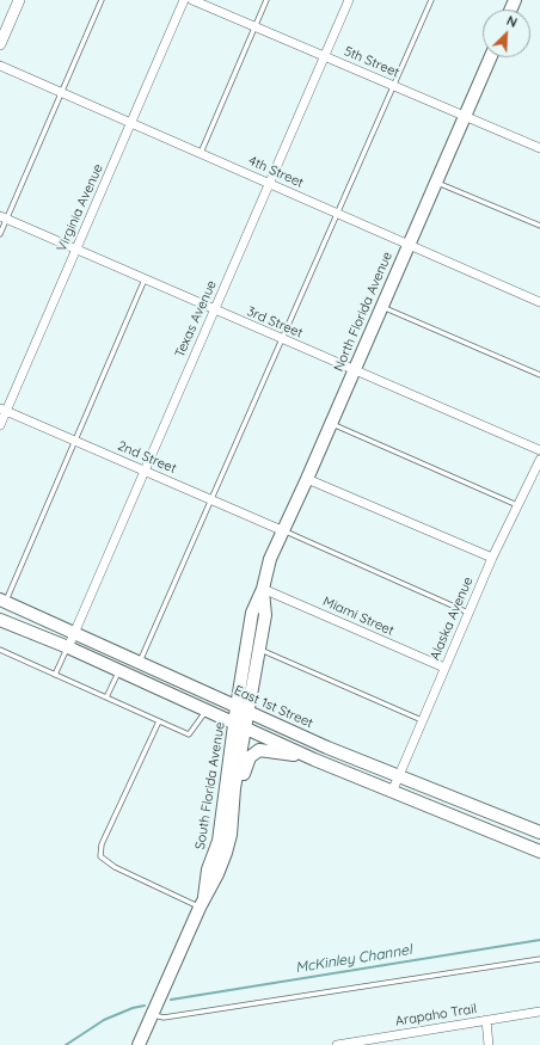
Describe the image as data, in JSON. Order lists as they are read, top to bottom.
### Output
{
  "streets": {
    "main road": ["North Florida Avenue", "East 1st Street", "South Florida Avenue"],
    "street": [
      "5th Street",
      "4th Street",
      "Virginia Avenue",
      "Texas Avenue",
      "3rd Street",
      "2nd Street",
      "Miami Street",
      "Alaska Avenue",
      "Arapaho Trail"
    ]
  },
  "crossings": [
    ["5th Street", "North Florida Avenue"],
    ["5th Street", "Texas Avenue"],
    ["4th Street", "Virginia Avenue"],
    ["4th Street", "North Florida Avenue"],
    ["4th Street", "Texas Avenue"],
    ["Virginia Avenue", "3rd Street"],
    ["Virginia Avenue", "2nd Street"],
    ["North Florida Avenue", "3rd Street"],
    ["North Florida Avenue", "2nd Street"],
    ["North Florida Avenue", "Miami Street"],
    ["North Florida Avenue", "East 1st Street"],
    ["North Florida Avenue", "South Florida Avenue"],
    ["Texas Avenue", "3rd Street"],
    ["Texas Avenue", "2nd Street"],
    ["Texas Avenue", "East 1st Street"],
    ["Miami Street", "Alaska Avenue"],
    ["Alaska Avenue", "East 1st Street"],
    ["East 1st Street", "South Florida Avenue"]
  ],
  "water": ["McKinley Channel"],
  "north": "top right"
}
